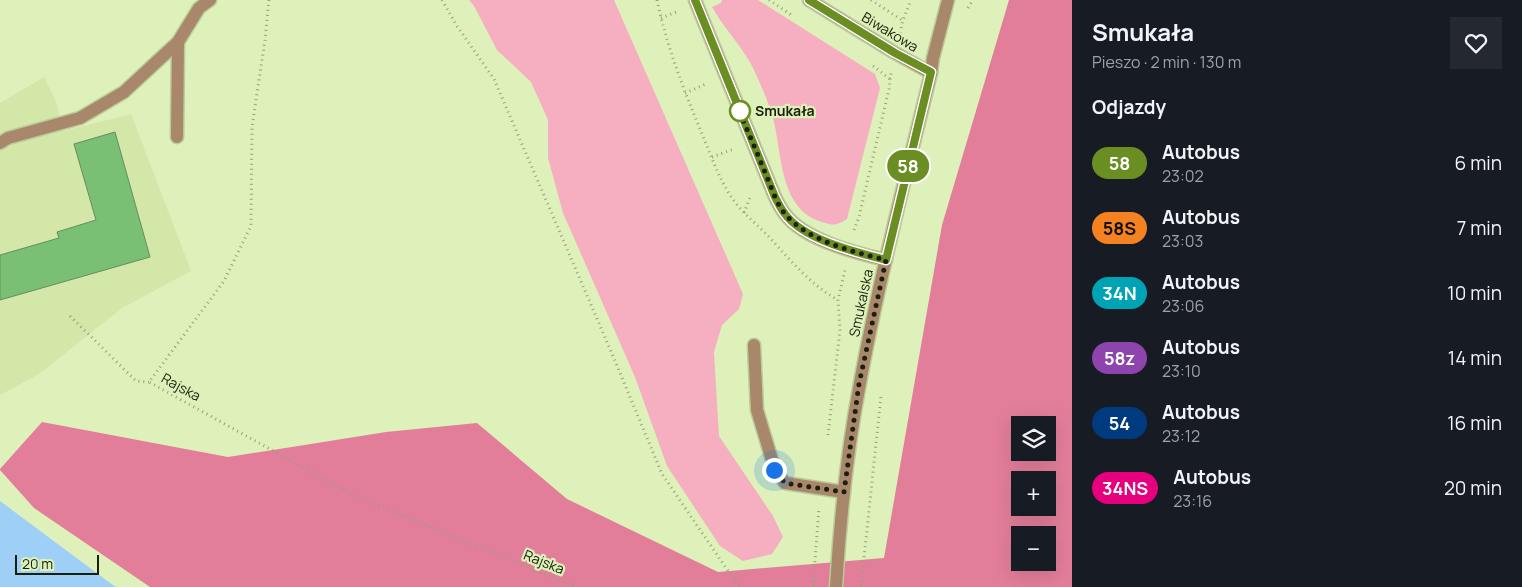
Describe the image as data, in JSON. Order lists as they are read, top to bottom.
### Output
{
  "streets": {
    "street": ["Biwakowa", "Smukalska"],
    "path": ["Rajska"]
  },
  "crossings": [
    ["Biwakowa", "Smukalska"]
  ],
  "places": ["Smukała"],
  "lines": ["bus line 58"],
  "scale_bar": "20 m",
  "page": {
    "on_map": "58",
    "heading": [
      ["Smukała", "Pieszo · 2 min · 130 m"],
      "Odjazdy"
    ],
    "list": [
      {
        "mark": "58",
        "name": "Autobus",
        "note": "23:02",
        "value": "6 min"
      },
      {
        "mark": "58S",
        "name": "Autobus",
        "note": "23:03",
        "value": "7 min"
      },
      {
        "mark": "34N",
        "name": "Autobus",
        "note": "23:06",
        "value": "10 min"
      },
      {
        "mark": "58z",
        "name": "Autobus",
        "note": "23:10",
        "value": "14 min"
      },
      {
        "mark": "54",
        "name": "Autobus",
        "note": "23:12",
        "value": "16 min"
      },
      {
        "mark": "34NS",
        "name": "Autobus",
        "note": "23:16",
        "value": "20 min"
      }
    ],
    "map_buttons": ["+", "−"],
    "scale": "20 m"
  }
}
